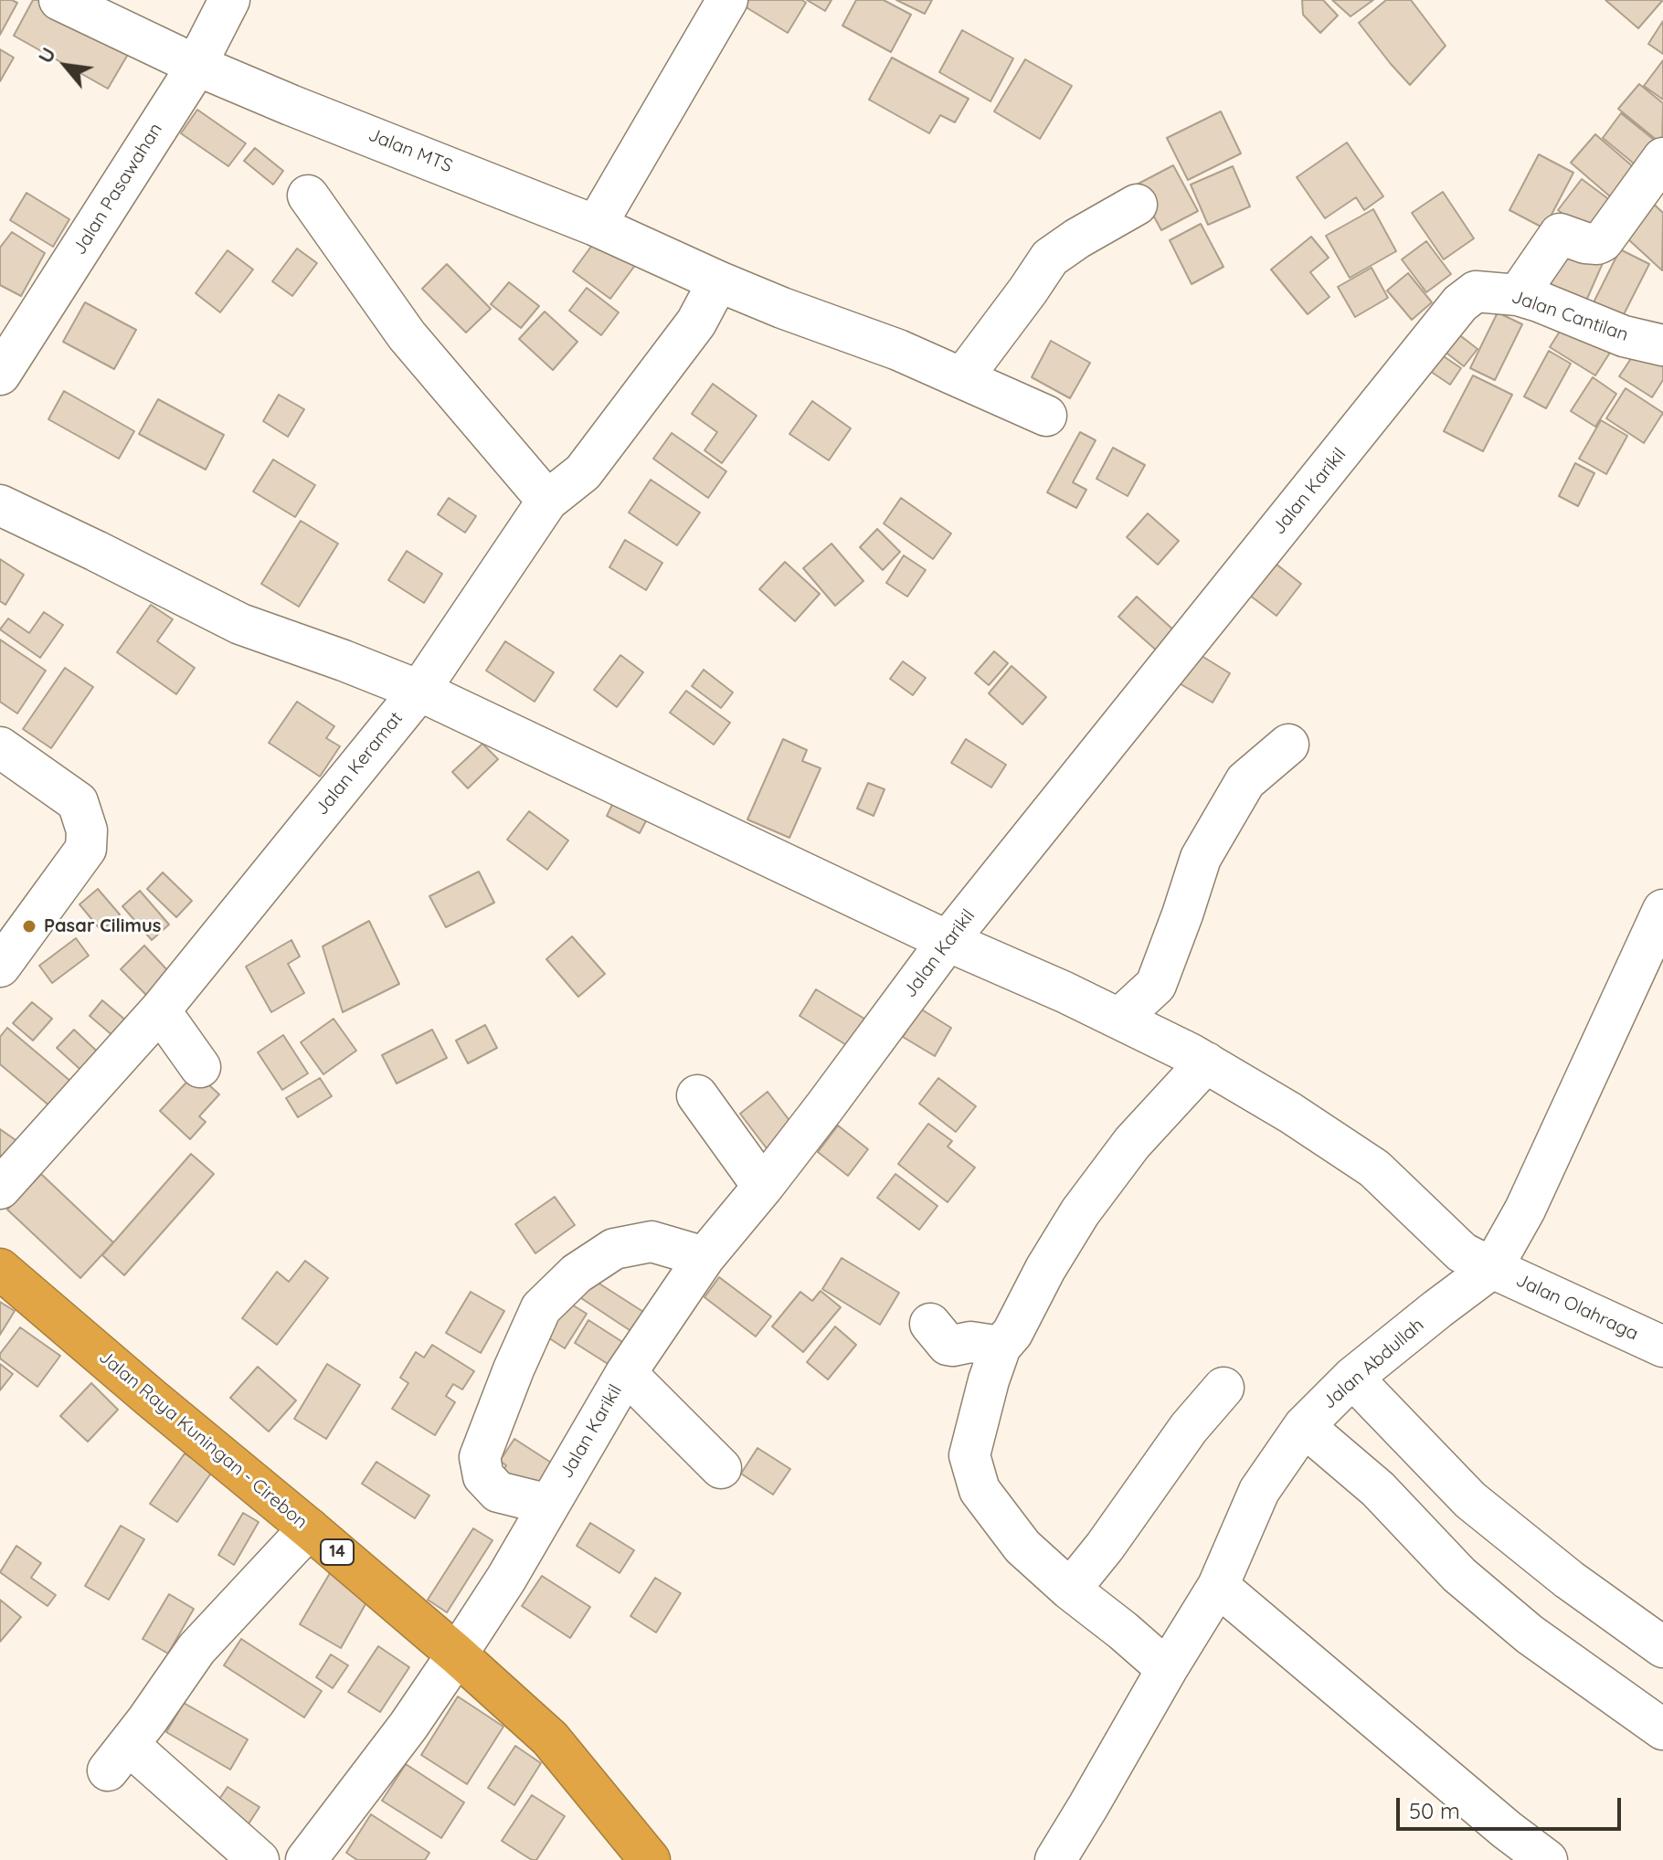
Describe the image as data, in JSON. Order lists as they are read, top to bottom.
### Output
{
  "streets": {
    "highway": ["Jalan Raya Kuningan - Cirebon", "14"],
    "street": [
      "Jalan MTS",
      "Jalan Pasawahan",
      "Jalan Cantilan",
      "Jalan Karikil",
      "Jalan Keramat",
      "Jalan Olahraga",
      "Jalan Abdullah"
    ]
  },
  "crossings": [
    ["Jalan MTS", "Jalan Pasawahan"],
    ["Jalan MTS", "Jalan Keramat"],
    ["Jalan Cantilan", "Jalan Karikil"],
    ["Jalan Karikil", "Jalan Olahraga"],
    ["Jalan Karikil", "Jalan Raya Kuningan - Cirebon"],
    ["Jalan Keramat", "Jalan Olahraga"],
    ["Jalan Olahraga", "Jalan Abdullah"]
  ],
  "places": ["Pasar Cilimus"],
  "scale_bar": "50 m",
  "north": "top left"
}
